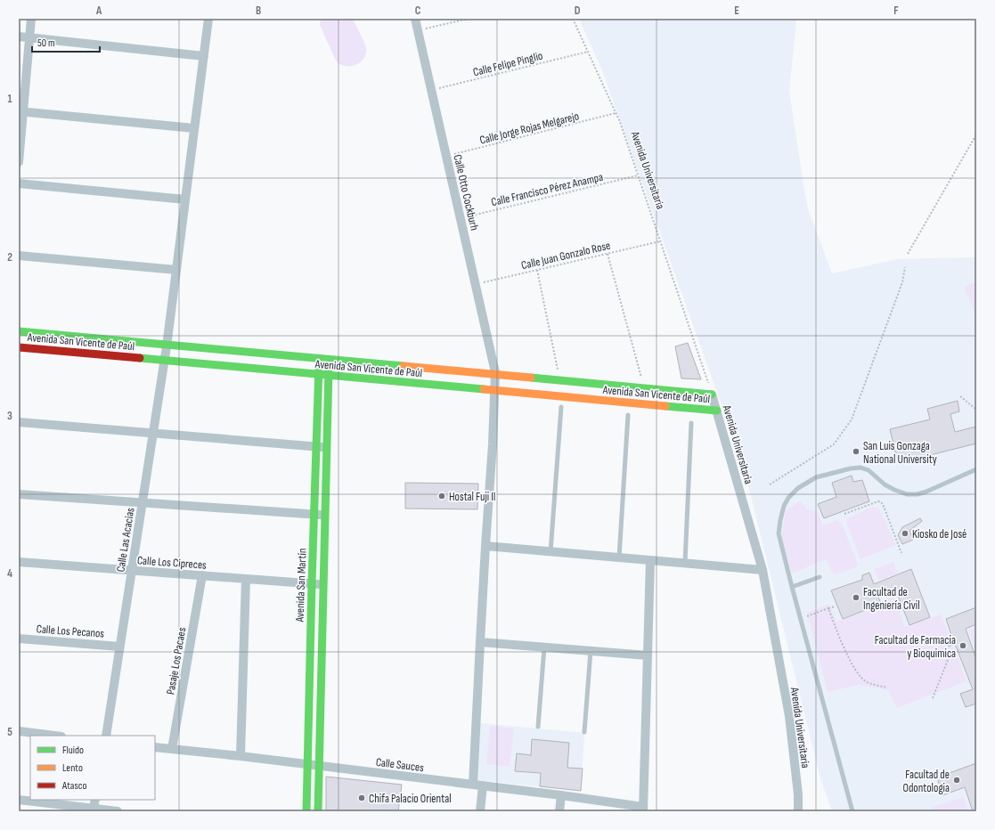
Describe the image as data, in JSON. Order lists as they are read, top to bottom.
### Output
{
  "streets": {
    "street": [
      "Avenida Universitaria",
      "Calle Otto Cockburh",
      "Avenida San Vicente de Paúl",
      "Calle Las Acacias",
      "Calle Los Cipreces",
      "Avenida San Martín",
      "Calle Los Pecanos",
      "Pasaje Los Pacaes",
      "Calle Sauces"
    ],
    "path": [
      "Calle Felipe Pinglio",
      "Calle Jorge Rojas Melgarejo",
      "Calle Francisco Pérez Anampa",
      "Calle Juan Gonzalo Rose"
    ]
  },
  "crossings": [
    ["Calle Felipe Pinglio", "Avenida Universitaria"],
    ["Calle Felipe Pinglio", "Calle Otto Cockburh"],
    ["Calle Jorge Rojas Melgarejo", "Avenida Universitaria"],
    ["Calle Jorge Rojas Melgarejo", "Calle Otto Cockburh"],
    ["Avenida Universitaria", "Calle Francisco Pérez Anampa"],
    ["Avenida Universitaria", "Calle Juan Gonzalo Rose"],
    ["Avenida Universitaria", "Avenida San Vicente de Paúl"],
    ["Calle Francisco Pérez Anampa", "Calle Otto Cockburh"],
    ["Calle Otto Cockburh", "Calle Juan Gonzalo Rose"],
    ["Calle Otto Cockburh", "Calle Sauces"],
    ["Avenida San Vicente de Paúl", "Calle Las Acacias"],
    ["Avenida San Vicente de Paúl", "Avenida San Martín"],
    ["Calle Las Acacias", "Calle Los Cipreces"],
    ["Calle Las Acacias", "Calle Los Pecanos"],
    ["Calle Los Cipreces", "Avenida San Martín"],
    ["Calle Los Cipreces", "Pasaje Los Pacaes"],
    ["Avenida San Martín", "Calle Sauces"],
    ["Pasaje Los Pacaes", "Calle Sauces"]
  ],
  "places": [
    "San Luis Gonzaga National University",
    "Hostal Fuji II",
    "Kiosko de José",
    "Facultad de Ingeniería Civil",
    "Facultad de Farmacia y Bioquimica",
    "Facultad de Odontologia",
    "Chifa Palacio Oriental"
  ],
  "legend": ["Fluido", "Lento", "Atasco"],
  "scale_bar": "50 m",
  "grid": {
    "columns": [
      "A",
      "B",
      "C",
      "D",
      "E",
      "F"
    ],
    "rows": [
      "1",
      "2",
      "3",
      "4",
      "5"
    ]
  }
}
